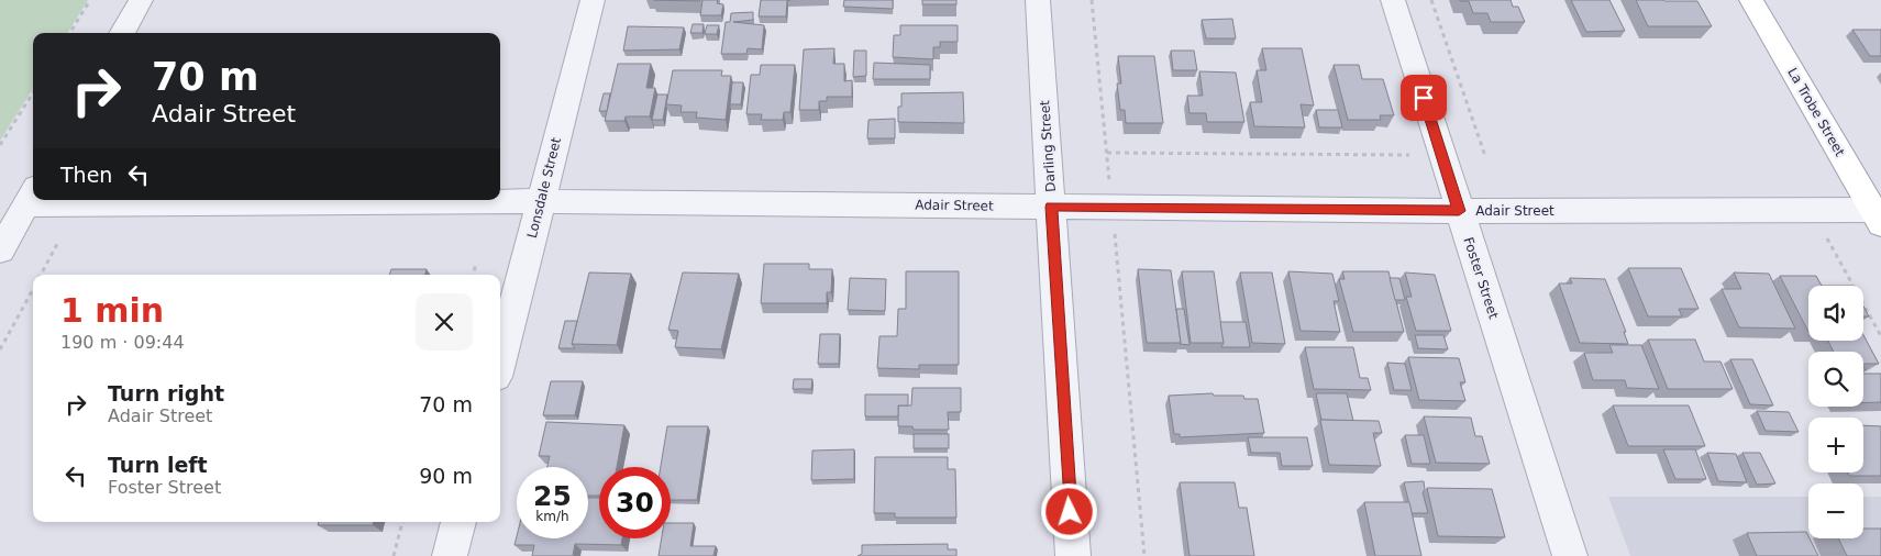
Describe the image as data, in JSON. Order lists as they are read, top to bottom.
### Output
{
  "streets": {
    "main road": ["La Trobe Street"],
    "street": [
      "Darling Street",
      "Lonsdale Street",
      "Adair Street",
      "Foster Street"
    ]
  },
  "crossings": [
    ["La Trobe Street", "Adair Street"],
    ["Darling Street", "Adair Street"],
    ["Lonsdale Street", "Adair Street"],
    ["Adair Street", "Foster Street"]
  ],
  "page": {
    "turn": ["70 m", "Adair Street"],
    "then": "Then",
    "heading": ["1 min", "190 m · 09:44"],
    "map_buttons": ["+", "−"],
    "list": [
      {
        "name": "Turn right",
        "note": "Adair Street",
        "value": "70 m"
      },
      {
        "name": "Turn left",
        "note": "Foster Street",
        "value": "90 m"
      }
    ],
    "speed": "25 km/h",
    "limit": "30"
  }
}
